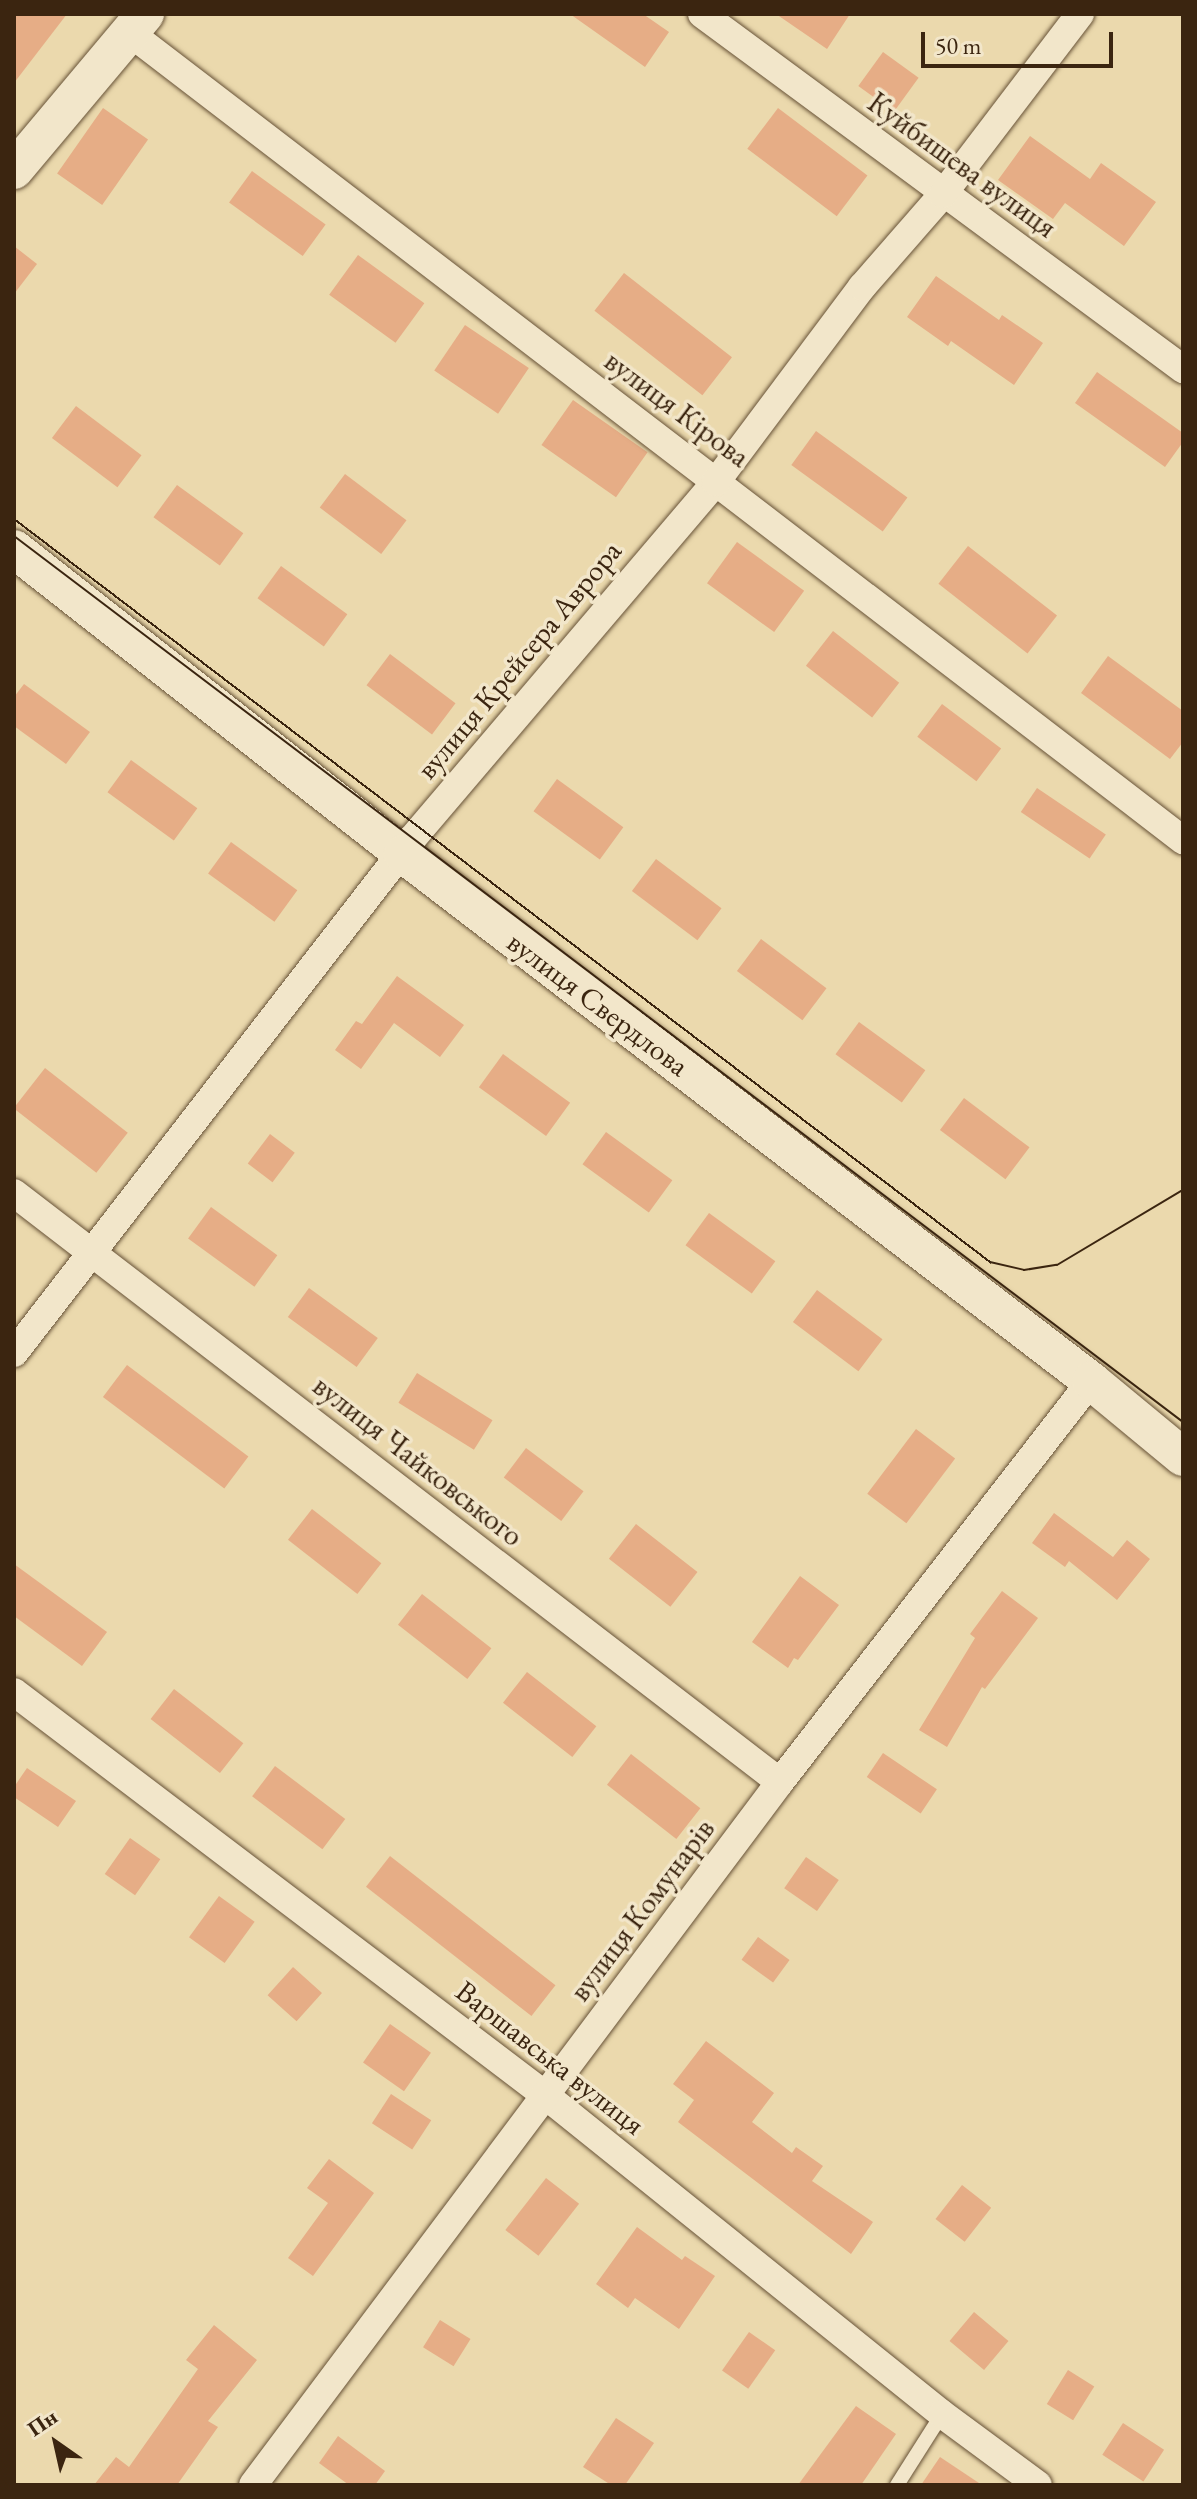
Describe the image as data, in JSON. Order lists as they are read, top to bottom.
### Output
{
  "streets": {
    "street": [
      "Куйбишева вулиця",
      "вулиця Кірова",
      "вулиця Крейсера Аврора",
      "вулиця Свердлова",
      "вулиця Чайковського",
      "вулиця Комунарів",
      "Варшавська вулиця"
    ]
  },
  "crossings": [
    ["Куйбишева вулиця", "вулиця Крейсера Аврора"],
    ["вулиця Кірова", "вулиця Крейсера Аврора"],
    ["вулиця Крейсера Аврора", "вулиця Свердлова"],
    ["вулиця Крейсера Аврора", "вулиця Чайковського"],
    ["вулиця Свердлова", "вулиця Комунарів"],
    ["вулиця Чайковського", "вулиця Комунарів"],
    ["вулиця Комунарів", "Варшавська вулиця"]
  ],
  "scale_bar": "50 m",
  "north": "top left"
}
